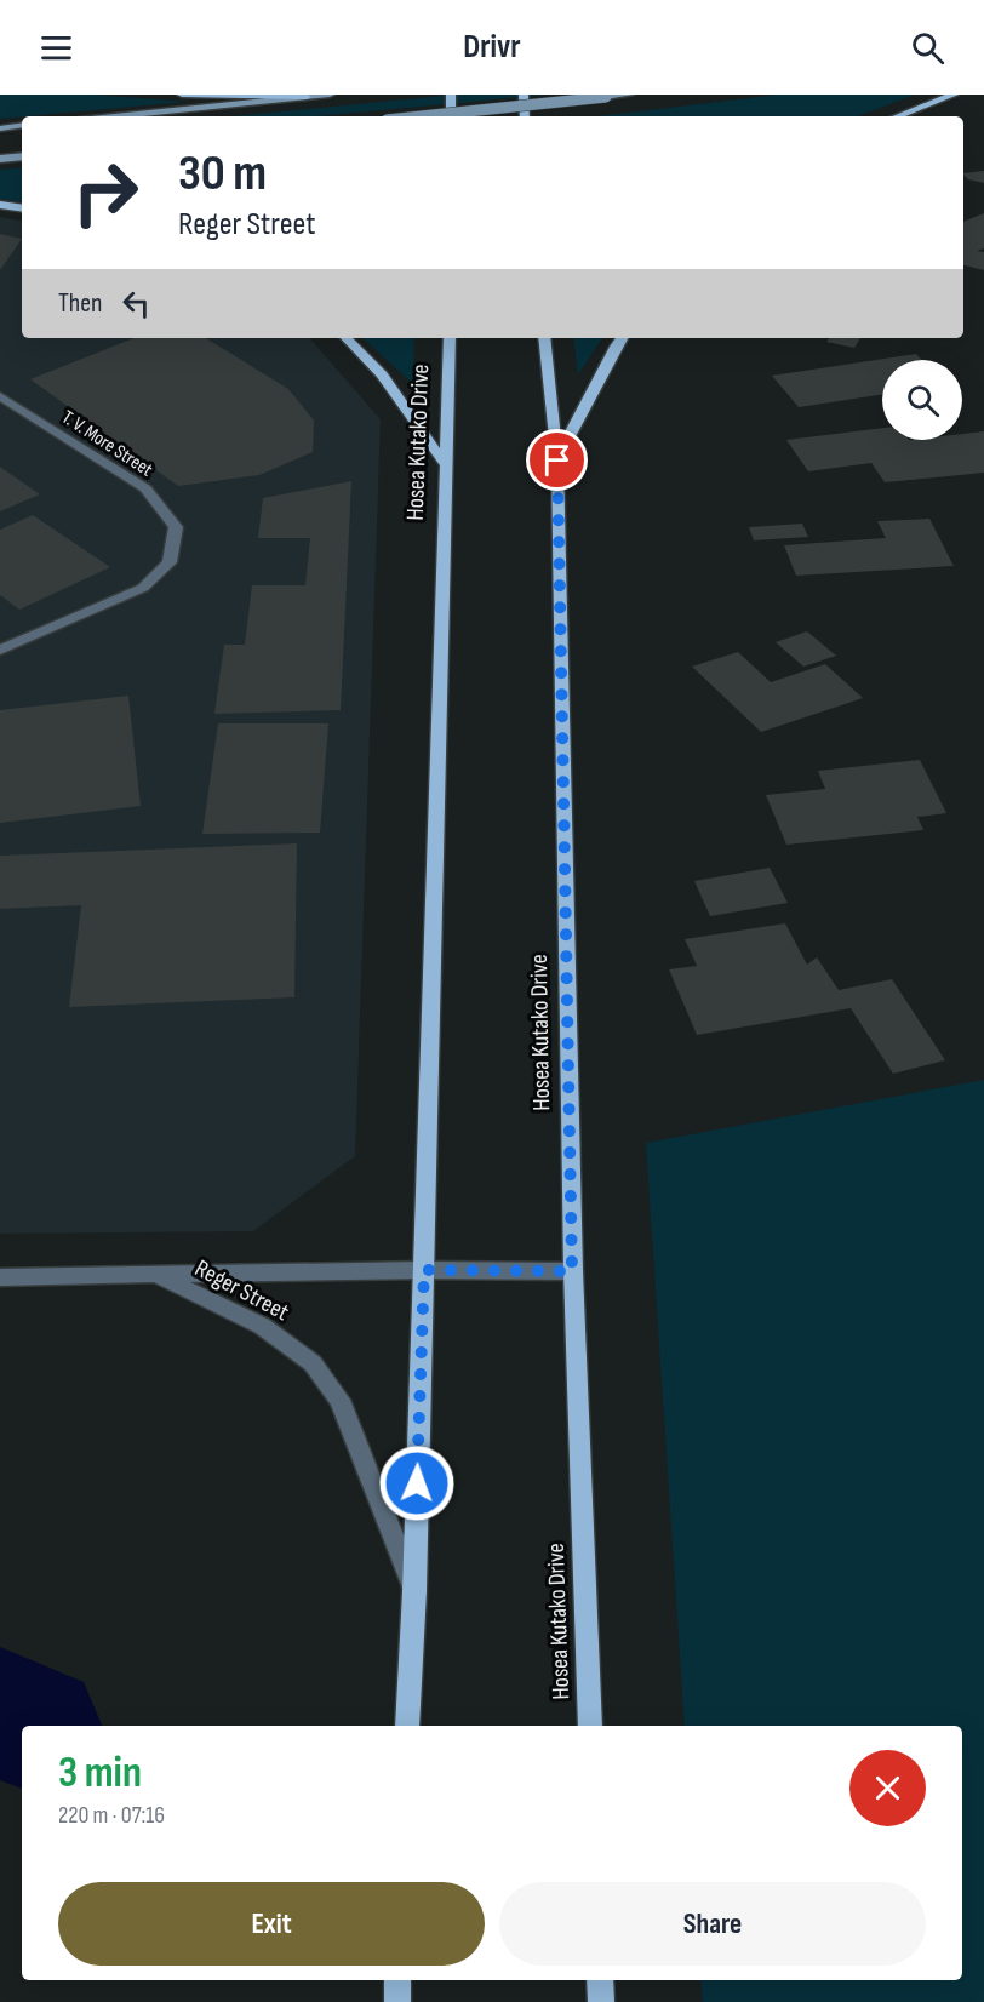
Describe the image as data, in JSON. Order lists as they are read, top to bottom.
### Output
{
  "streets": {
    "main road": ["Hosea Kutako Drive"],
    "street": ["T. V. More Street", "Reger Street"]
  },
  "crossings": [
    ["Hosea Kutako Drive", "Reger Street"]
  ],
  "page": {
    "header": "Drivr",
    "turn": ["30 m", "Reger Street"],
    "then": "Then",
    "heading": ["3 min", "220 m · 07:16"],
    "buttons": ["Exit", "Share"]
  }
}
